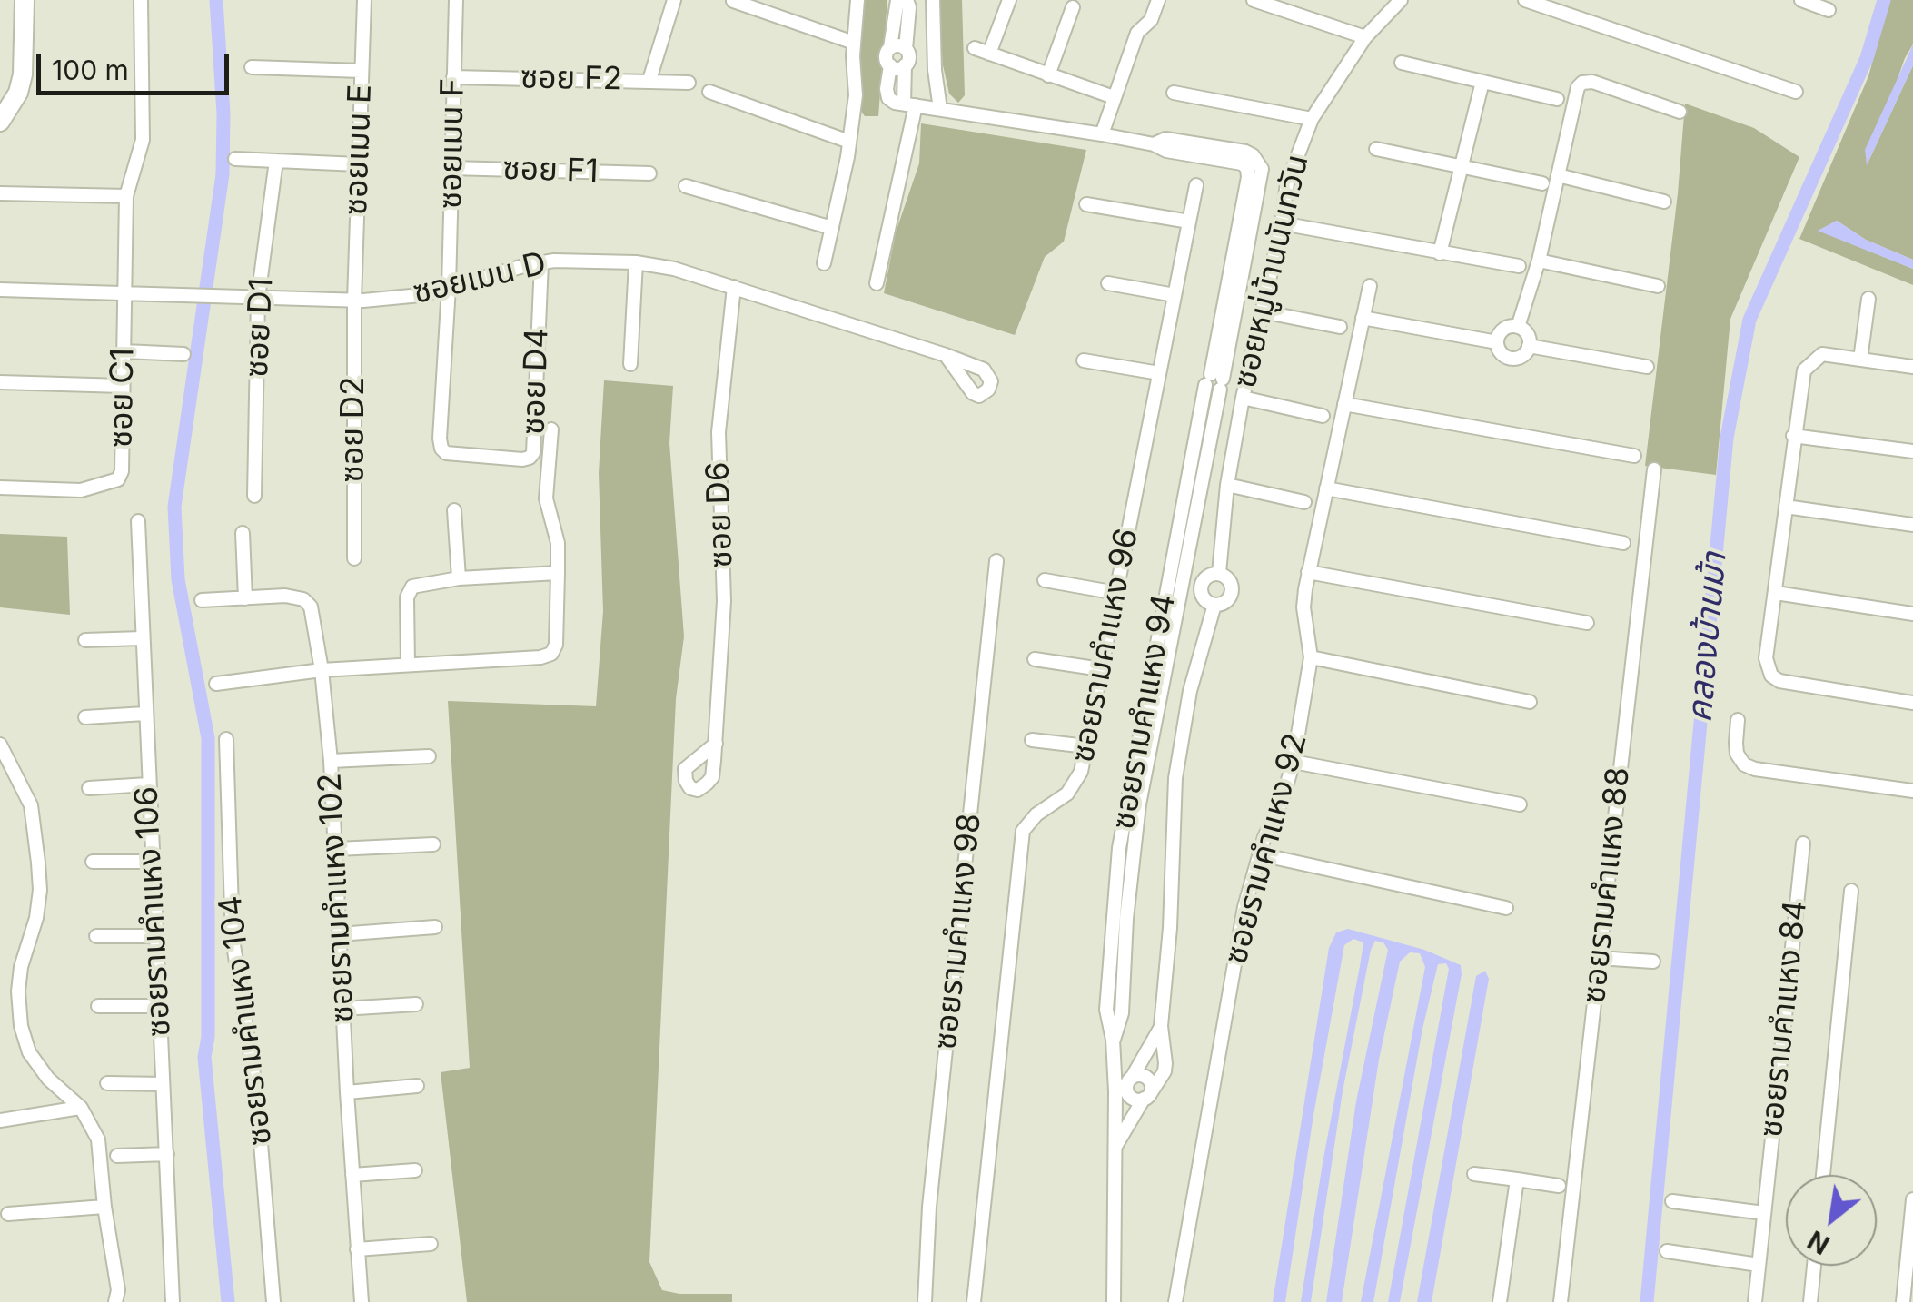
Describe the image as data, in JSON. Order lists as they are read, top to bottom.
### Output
{
  "streets": {
    "street": [
      "ซอย F2",
      "ซอยเมน F",
      "ซอยเมน E",
      "ซอย F1",
      "ซอยหมู่บ้านนันทวัน",
      "ซอยเมน D",
      "ซอย D1",
      "ซอย D4",
      "ซอย C1",
      "ซอย D2",
      "ซอย D6",
      "ซอยรามคําแหง 96",
      "ซอยรามคําแหง 94",
      "ซอยรามคําแหง 92",
      "ซอยรามคำแหง 88",
      "ซอยรามคําแหง 102",
      "ซอยรามคําแหง 106",
      "ซอยรามคําแหง 98",
      "ซอยรามคำแหง 84",
      "ซอยรามคําแหง 104"
    ]
  },
  "crossings": [
    ["ซอย F2", "ซอยเมน F"],
    ["ซอยเมน F", "ซอย F1"],
    ["ซอยเมน F", "ซอยเมน D"],
    ["ซอยเมน F", "ซอย D4"],
    ["ซอยเมน E", "ซอยเมน D"],
    ["ซอยเมน E", "ซอย D2"],
    ["ซอยหมู่บ้านนันทวัน", "ซอยรามคําแหง 94"],
    ["ซอยเมน D", "ซอย D1"],
    ["ซอยเมน D", "ซอย D4"],
    ["ซอยเมน D", "ซอย C1"],
    ["ซอยเมน D", "ซอย D2"],
    ["ซอยเมน D", "ซอย D6"]
  ],
  "water": ["คลองบ้านม้า"],
  "scale_bar": "100 m",
  "north": "bottom left"
}
